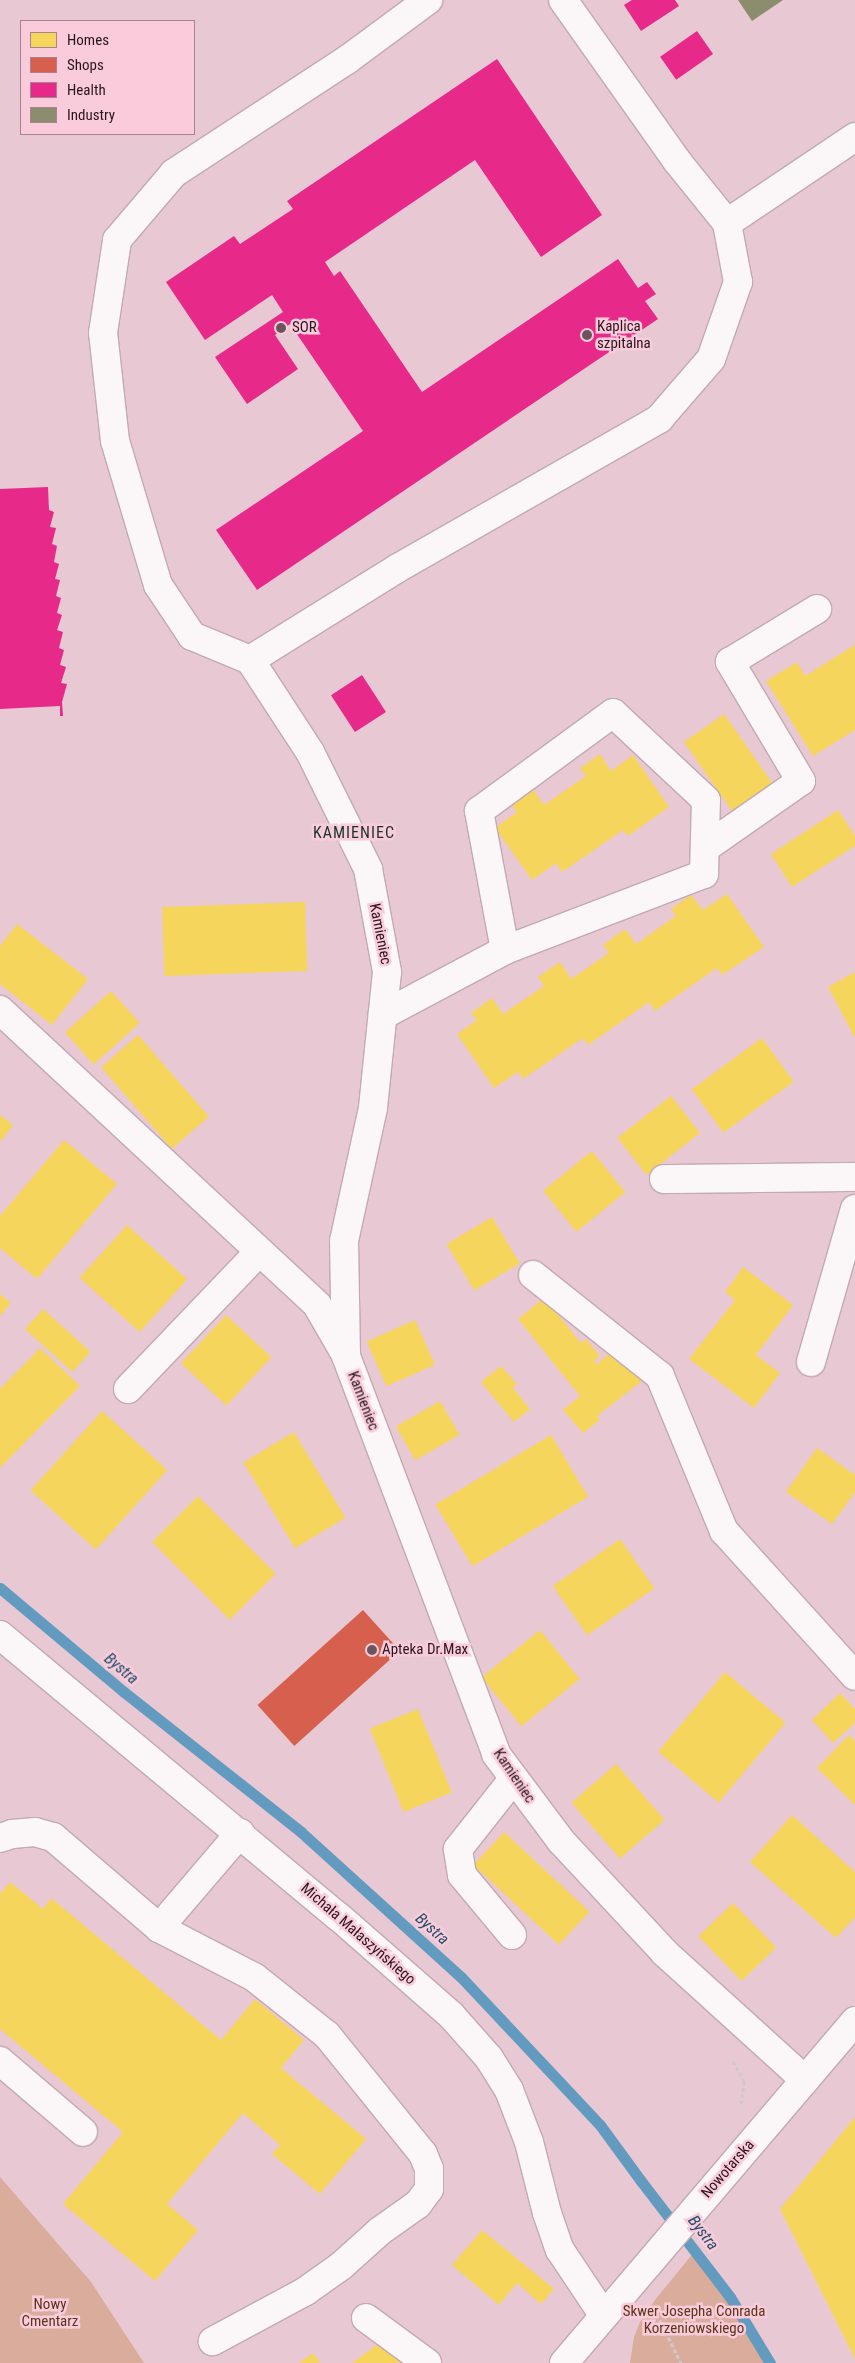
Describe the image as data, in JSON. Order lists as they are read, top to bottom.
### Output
{
  "streets": {
    "street": ["Kamieniec", "Michała Małaszyńskiego", "Nowotarska"]
  },
  "crossings": [
    ["Kamieniec", "Nowotarska"],
    ["Michała Małaszyńskiego", "Nowotarska"]
  ],
  "districts": ["KAMIENIEC"],
  "water": ["Bystra"],
  "parks": ["Nowy Cmentarz", "Skwer Josepha Conrada Korzeniowskiego"],
  "places": ["SOR", "Kaplica szpitalna", "Apteka Dr.Max"],
  "legend": [
    "Homes",
    "Shops",
    "Health",
    "Industry"
  ]
}
